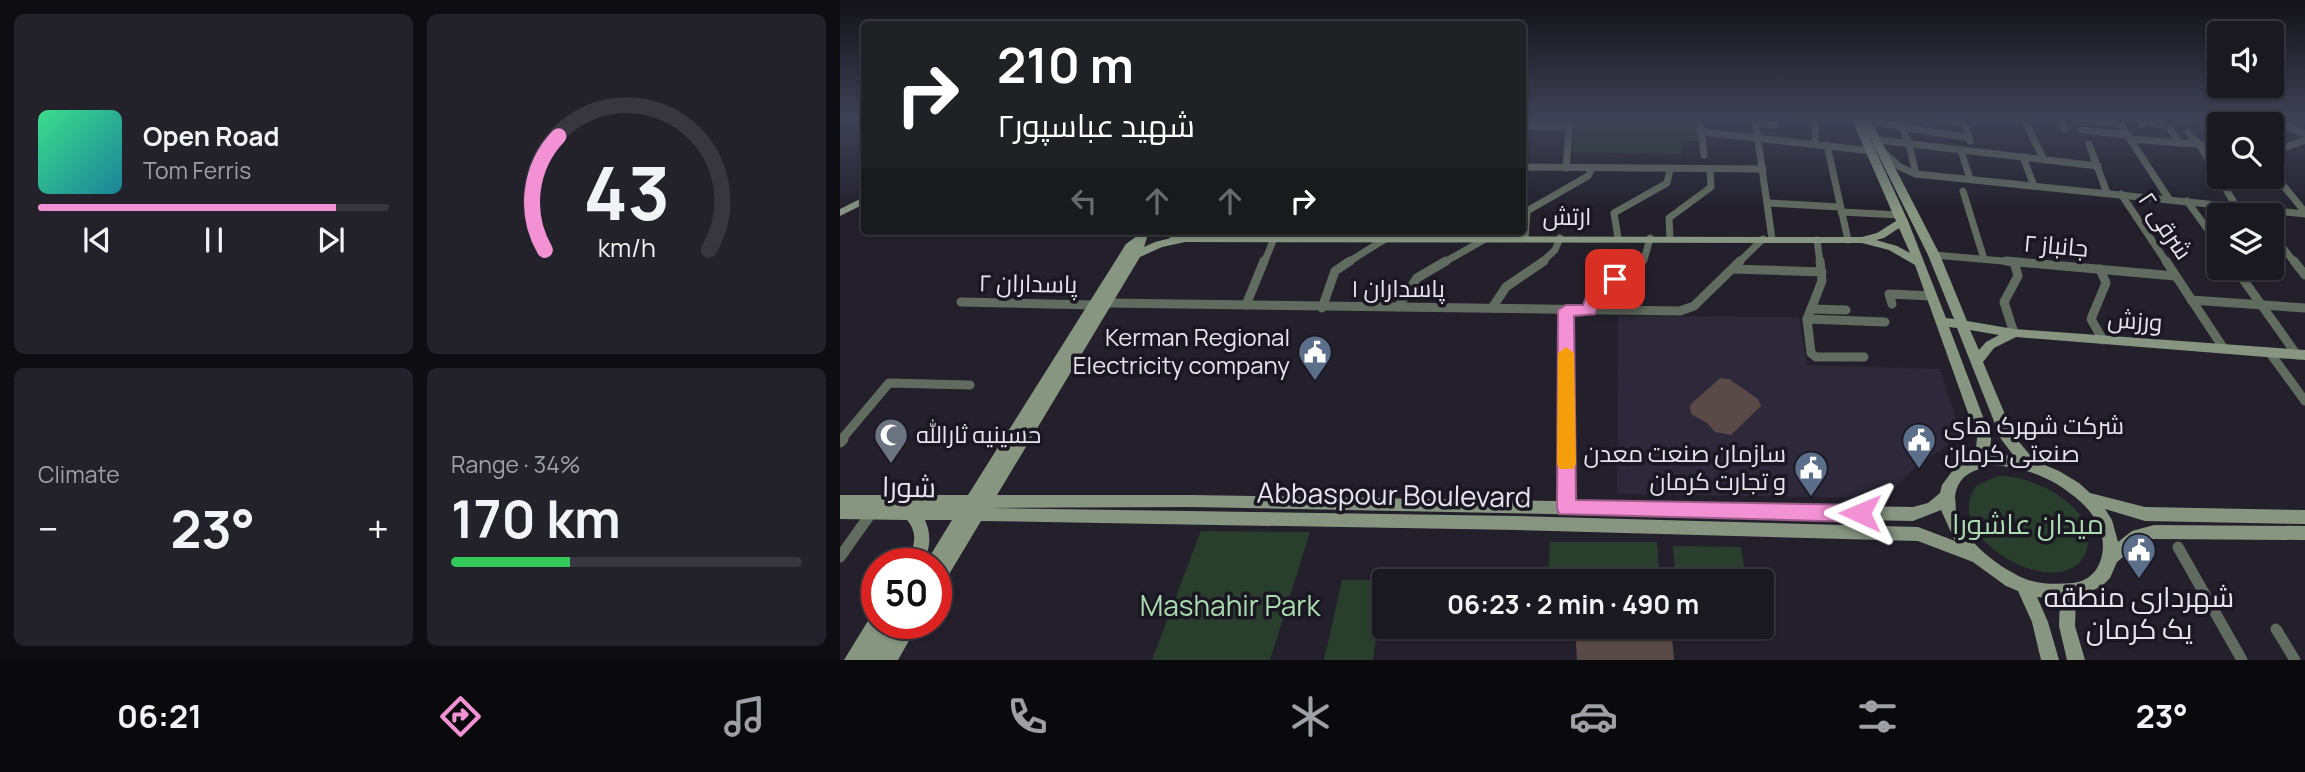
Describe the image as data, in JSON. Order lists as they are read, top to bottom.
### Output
{
  "streets": {
    "main road": [
      "ارتش",
      "ورزش",
      "شورا",
      "Abbaspour Boulevard"
    ],
    "street": [
      "شرقی ۲",
      "جانباز ۲",
      "پاسداران ۲",
      "پاسداران ۱"
    ]
  },
  "crossings": [
    ["شرقی ۲", "جانباز ۲"],
    ["شرقی ۲", "ورزش"],
    ["پاسداران ۲", "پاسداران ۱"],
    ["شورا", "Abbaspour Boulevard"]
  ],
  "parks": ["میدان عاشورا", "Mashahir Park"],
  "places": {
    "public building": [
      "Kerman Regional Electricity company",
      "شرکت شهرک های صنعتی کرمان",
      "سازمان صنعت معدن و تجارت کرمان",
      "شهرداری منطقه یک کرمان"
    ],
    "mosque": ["حسینیه ثارالله"]
  },
  "page": {
    "turn": ["210 m", "شهید عباسپور۲"],
    "song": ["Open Road", "Tom Ferris"],
    "tile": [
      "Climate",
      ["Range · 34%", "170 km"]
    ],
    "heat": ["−", "23°", "+"],
    "limit": "50",
    "trip": "06:23 · 2 min · 490 m",
    "tabs": ["06:21", "23°"],
    "gauge": ["43", "km/h"]
  }
}
